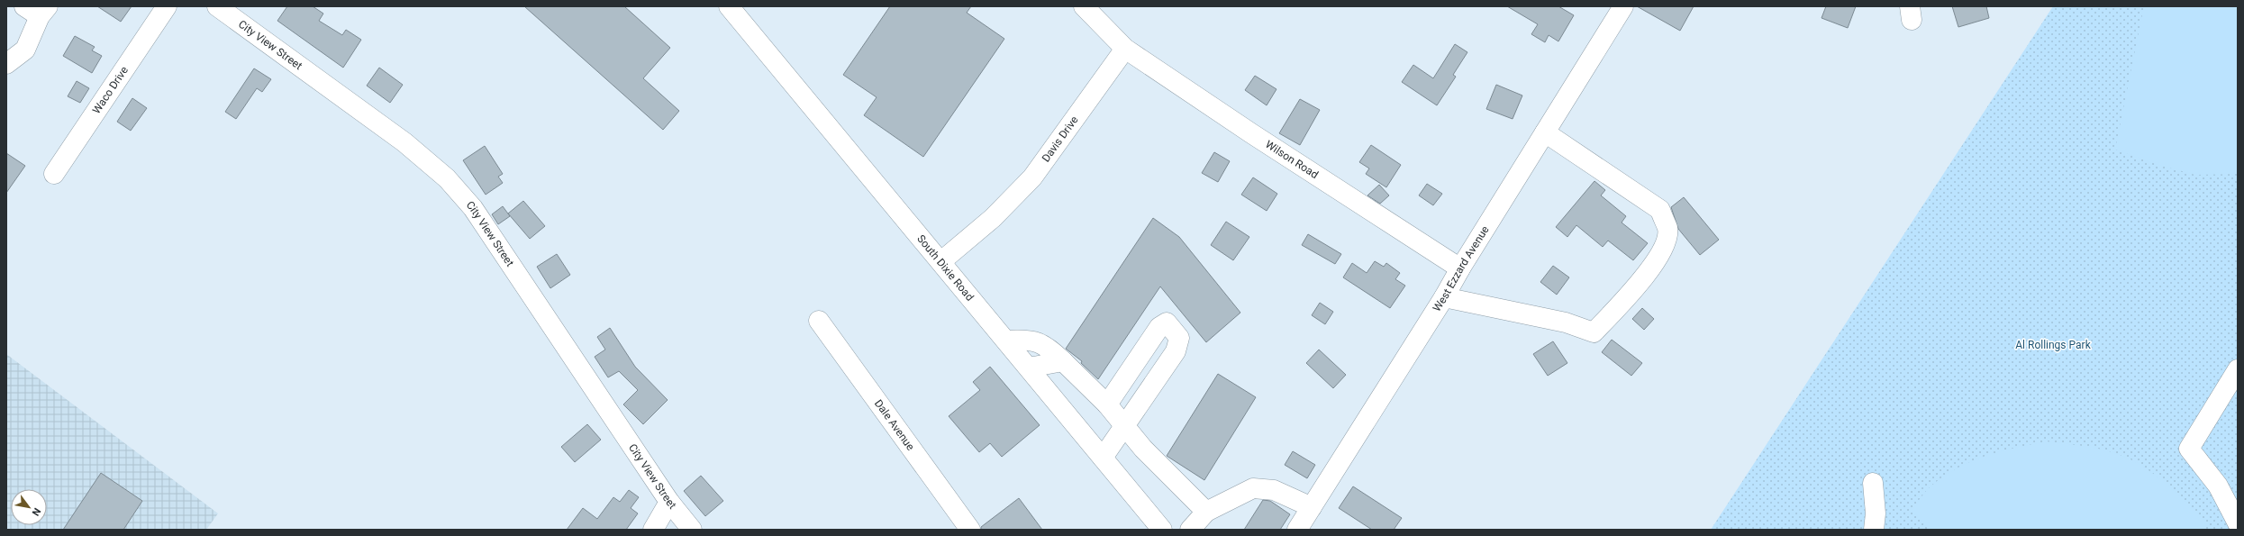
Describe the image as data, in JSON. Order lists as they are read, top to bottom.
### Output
{
  "streets": {
    "street": [
      "City View Street",
      "Waco Drive",
      "Davis Drive",
      "Wilson Road",
      "South Dixie Road",
      "West Ezzard Avenue",
      "Dale Avenue"
    ]
  },
  "crossings": [
    ["Davis Drive", "Wilson Road"],
    ["Davis Drive", "South Dixie Road"],
    ["Wilson Road", "West Ezzard Avenue"]
  ],
  "parks": ["Al Rollings Park"],
  "north": "bottom right"
}
